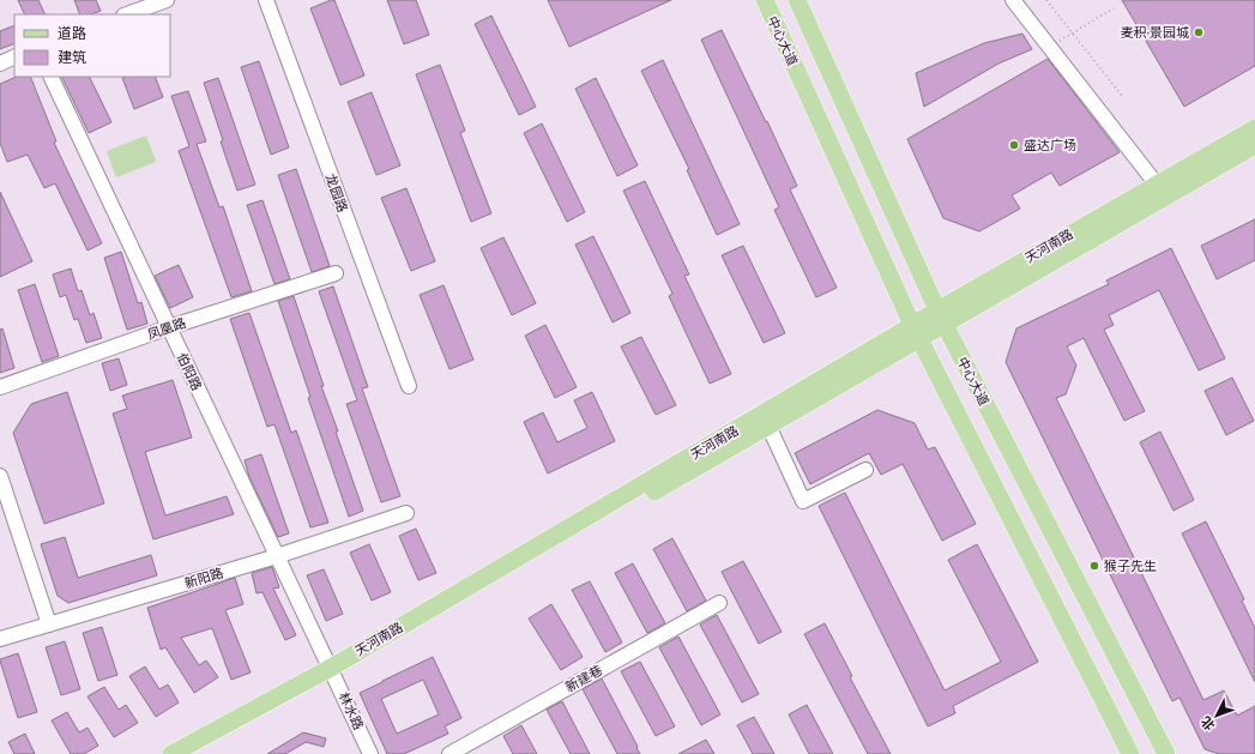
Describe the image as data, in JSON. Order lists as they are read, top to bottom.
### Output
{
  "streets": {
    "main road": ["中心大道", "天河南路"],
    "street": [
      "龙园路",
      "凤凰路",
      "伯阳路",
      "新阳路",
      "新建巷",
      "林水路"
    ]
  },
  "crossings": [
    ["中心大道", "天河南路"],
    ["天河南路", "伯阳路"],
    ["天河南路", "林水路"],
    ["凤凰路", "伯阳路"],
    ["伯阳路", "新阳路"],
    ["伯阳路", "林水路"]
  ],
  "places": ["麦积·景园城", "盛达广场", "猴子先生"],
  "legend": ["道路", "建筑"],
  "north": "bottom left"
}
